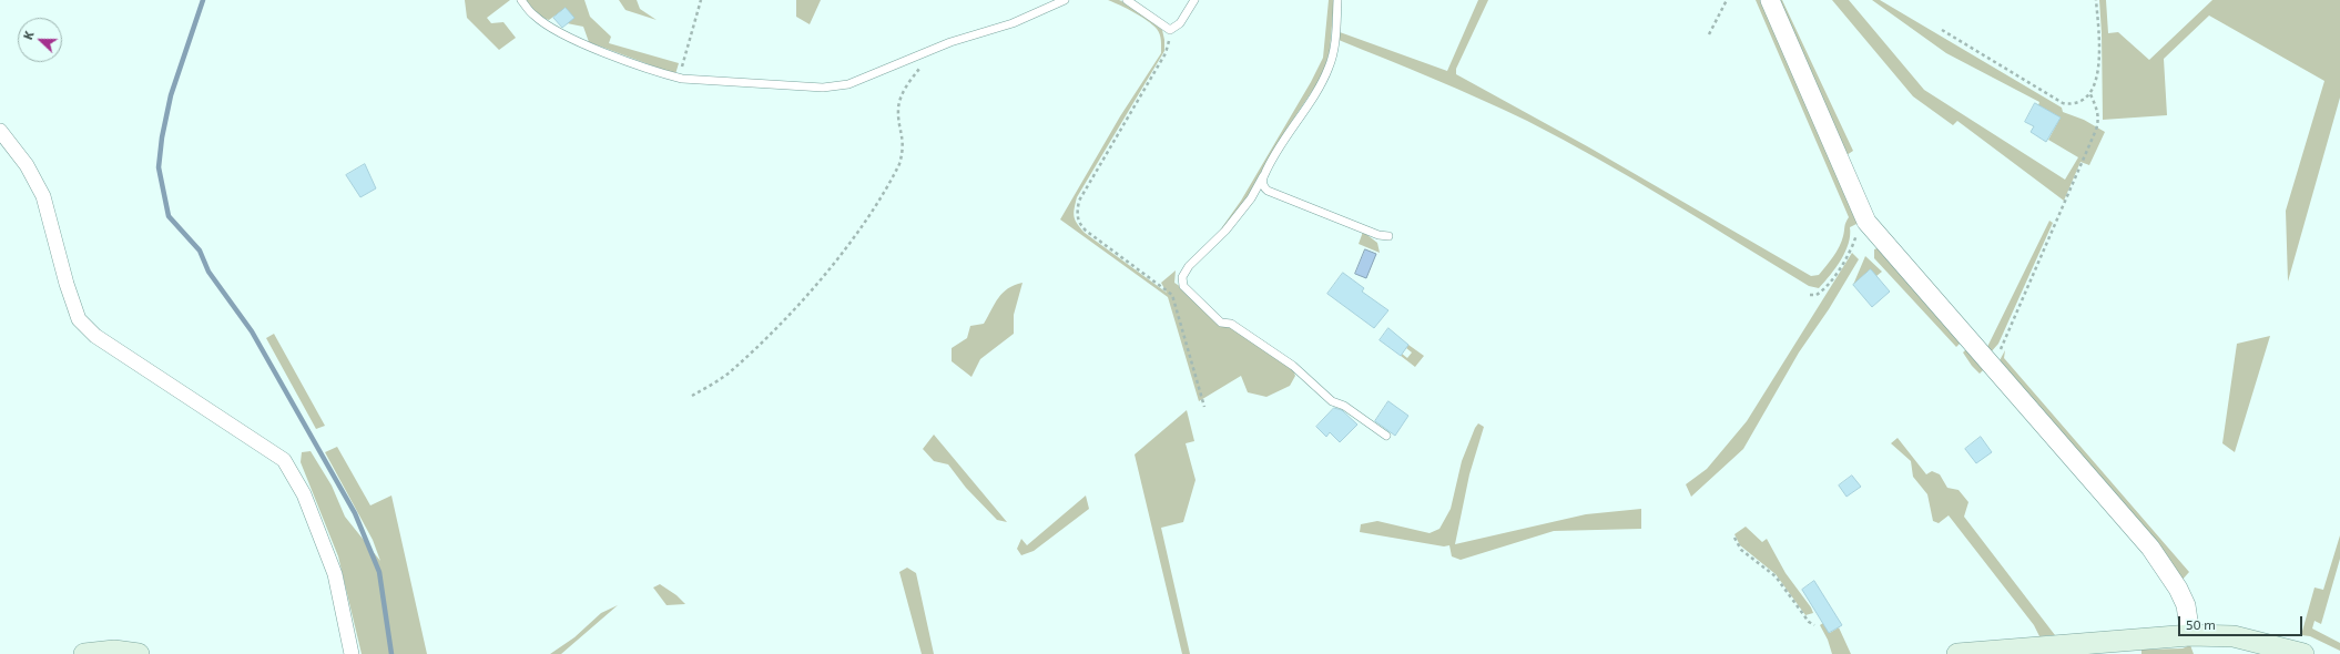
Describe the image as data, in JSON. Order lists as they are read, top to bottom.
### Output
{
  "scale_bar": "50 m",
  "north": "left"
}
